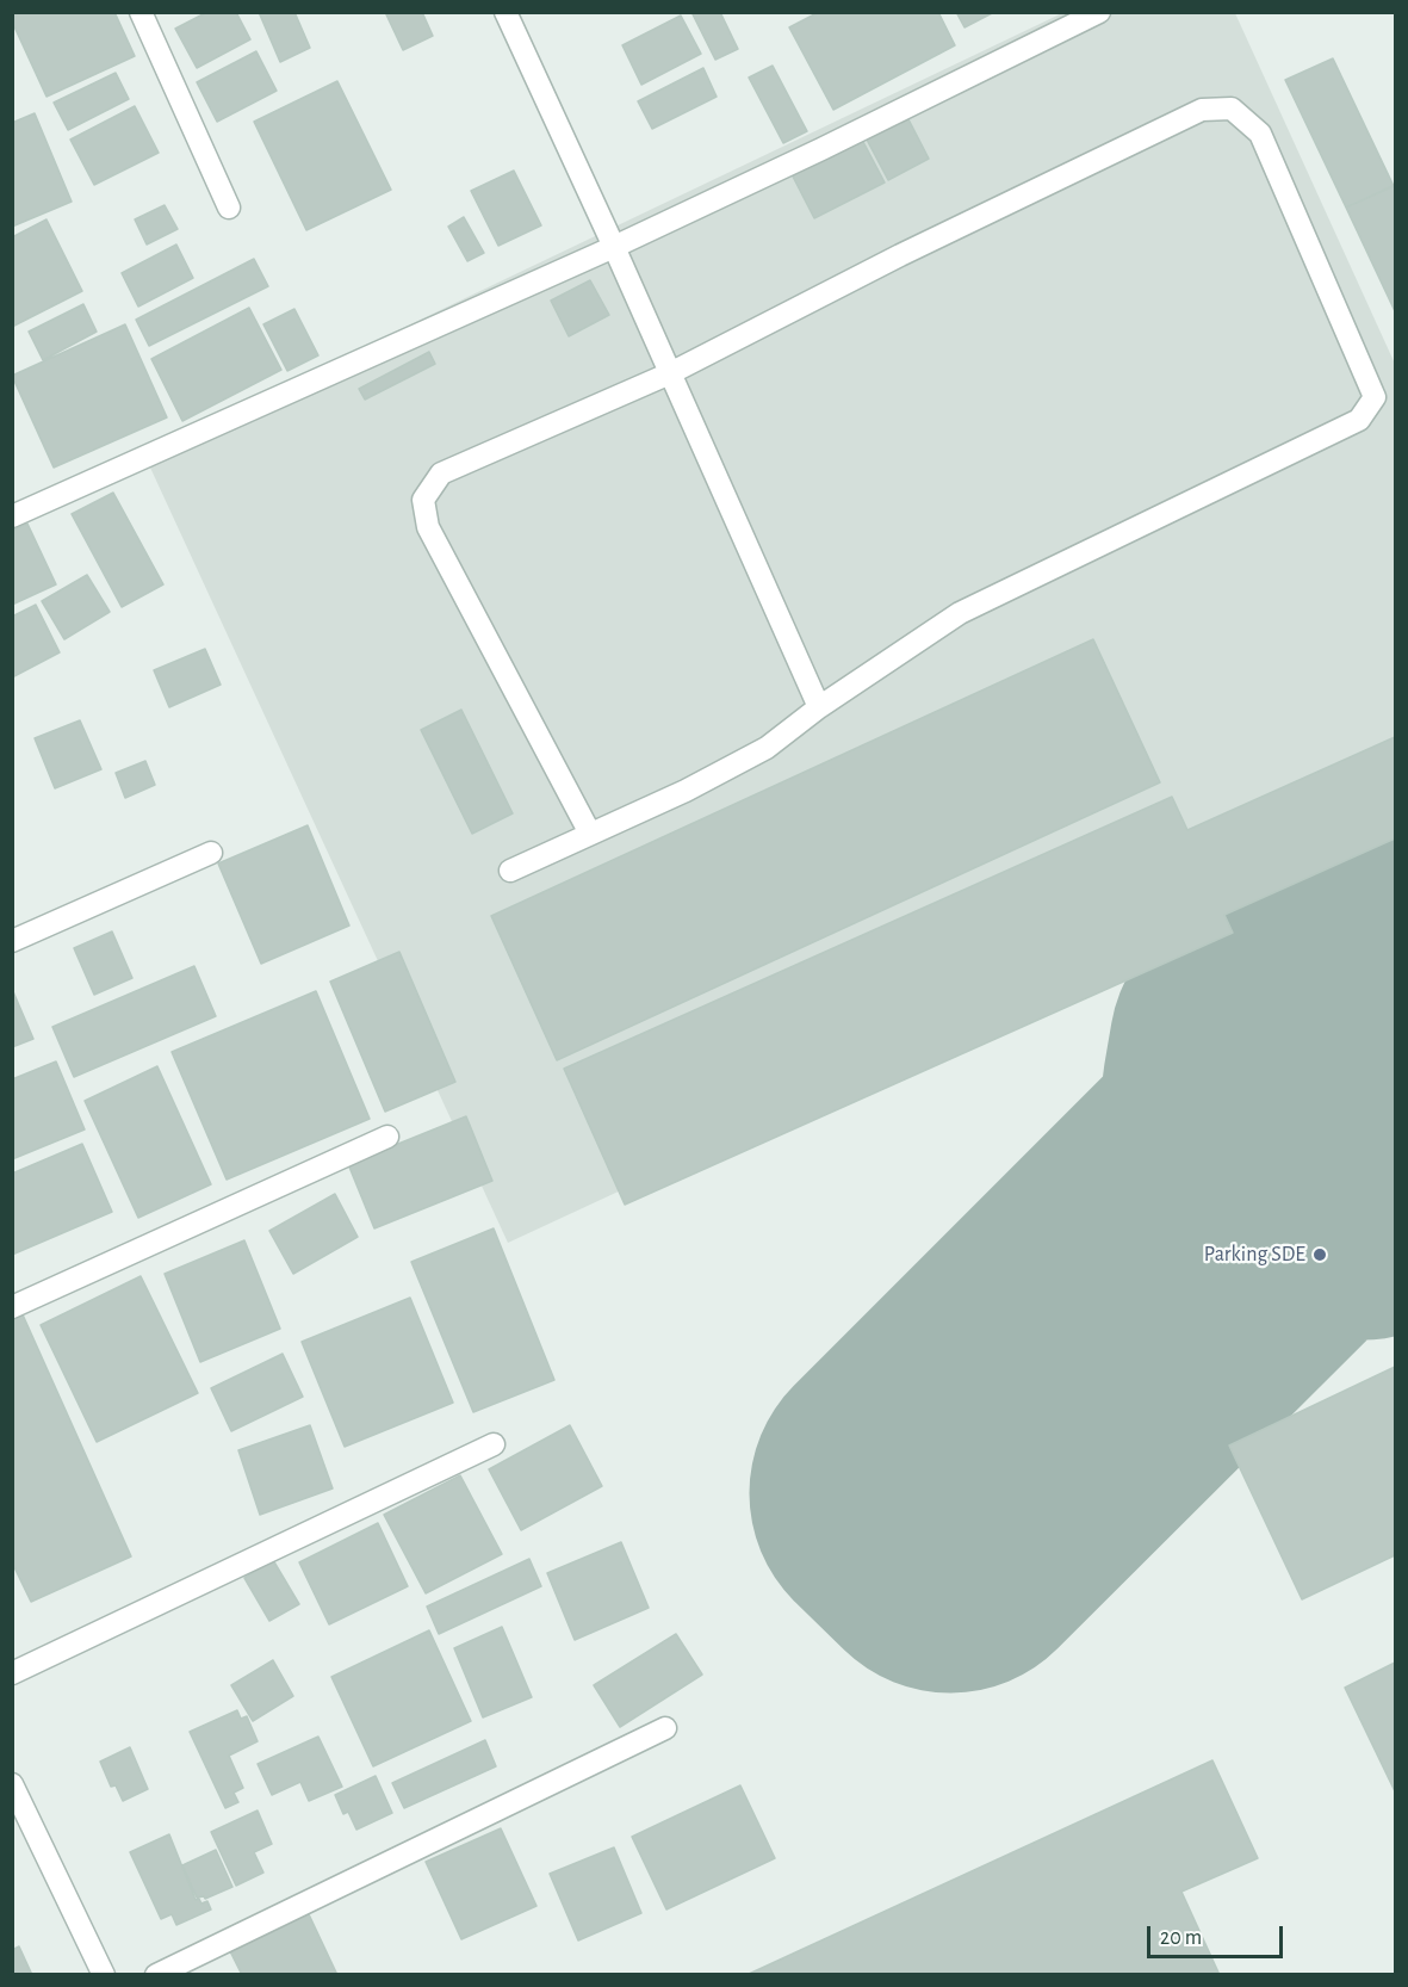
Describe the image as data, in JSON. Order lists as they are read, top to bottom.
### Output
{
  "places": ["Parking SDE"],
  "scale_bar": "20 m"
}
